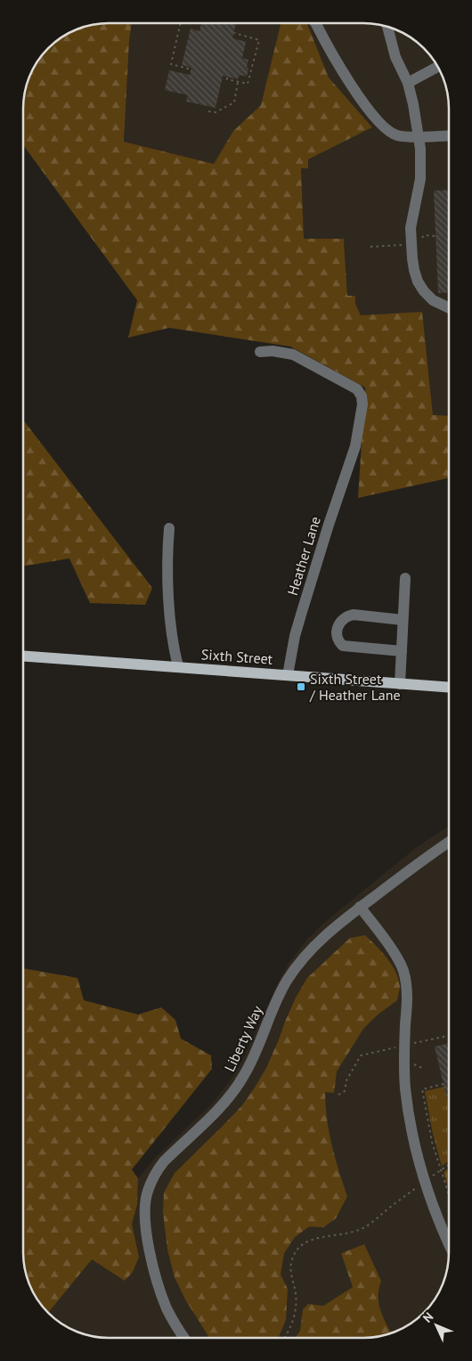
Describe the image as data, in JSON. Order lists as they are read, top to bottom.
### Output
{
  "streets": {
    "main road": ["Sixth Street"],
    "street": ["Heather Lane", "Liberty Way"]
  },
  "crossings": [
    ["Heather Lane", "Sixth Street"]
  ],
  "places": {
    "transit": ["Sixth Street / Heather Lane"]
  },
  "north": "top left"
}
